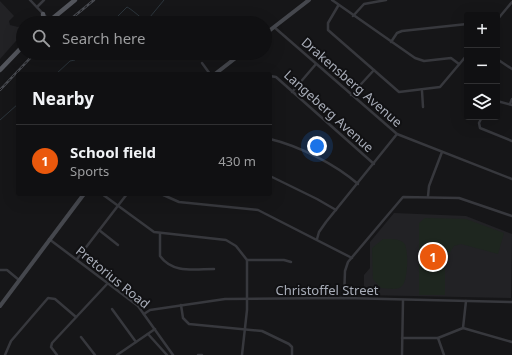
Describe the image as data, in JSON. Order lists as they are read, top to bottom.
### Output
{
  "streets": {
    "street": [
      "Drakensberg Avenue",
      "Langeberg Avenue",
      "Pretorius Road",
      "Christoffel Street"
    ]
  },
  "crossings": [
    ["Pretorius Road", "Christoffel Street"]
  ],
  "page": {
    "map_buttons": ["+", "−"],
    "search": "Search here",
    "heading": "Nearby",
    "list": [
      {
        "mark": "1",
        "name": "School field",
        "note": "Sports",
        "value": "430 m"
      }
    ],
    "pins": "1"
  }
}
